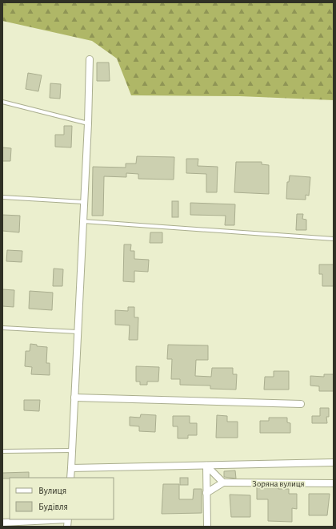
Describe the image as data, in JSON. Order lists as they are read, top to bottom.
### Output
{
  "streets": {
    "street": ["Зоряна вулиця"]
  },
  "legend": ["Вулиця", "Будівля"]
}
